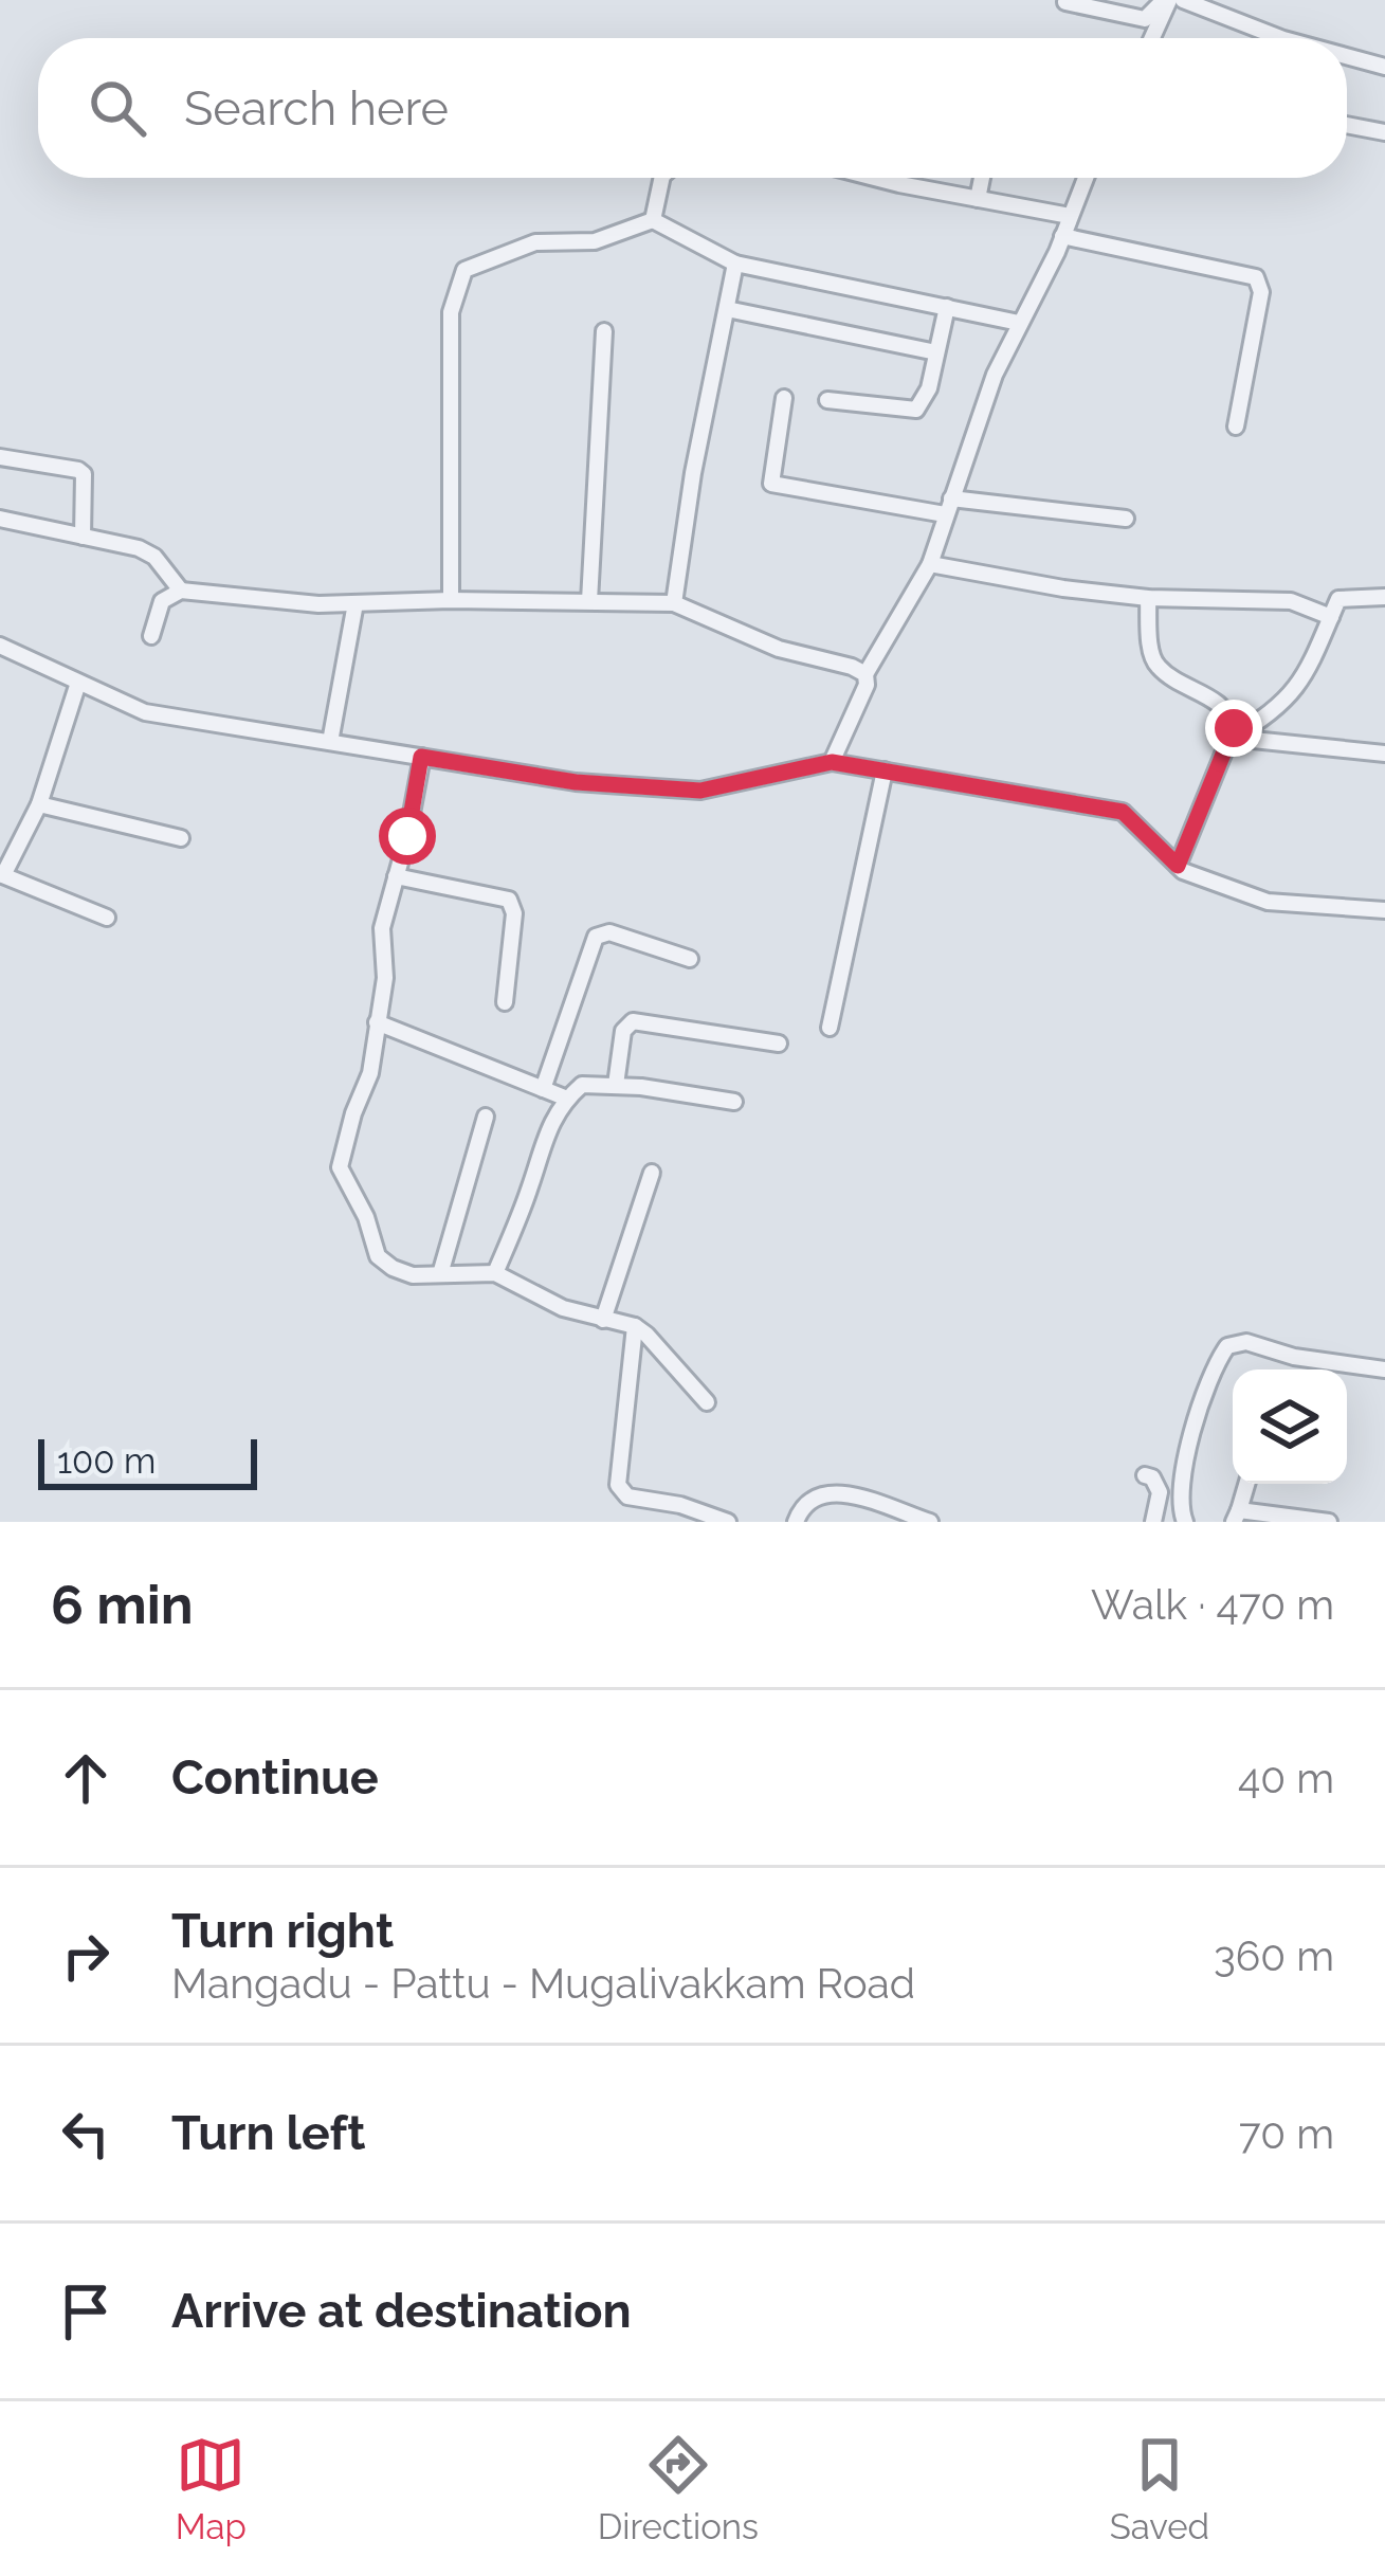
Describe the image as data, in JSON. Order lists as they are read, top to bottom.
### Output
{
  "scale_bar": "100 m",
  "page": {
    "search": "Search here",
    "scale": "100 m",
    "heading": ["6 min", "Walk · 470 m"],
    "list": [
      ["Continue", "40 m"],
      ["Turn right", "Mangadu - Pattu - Mugalivakkam Road", "360 m"],
      ["Turn left", "70 m"],
      "Arrive at destination"
    ],
    "nav": ["Map", "Directions", "Saved"]
  }
}
